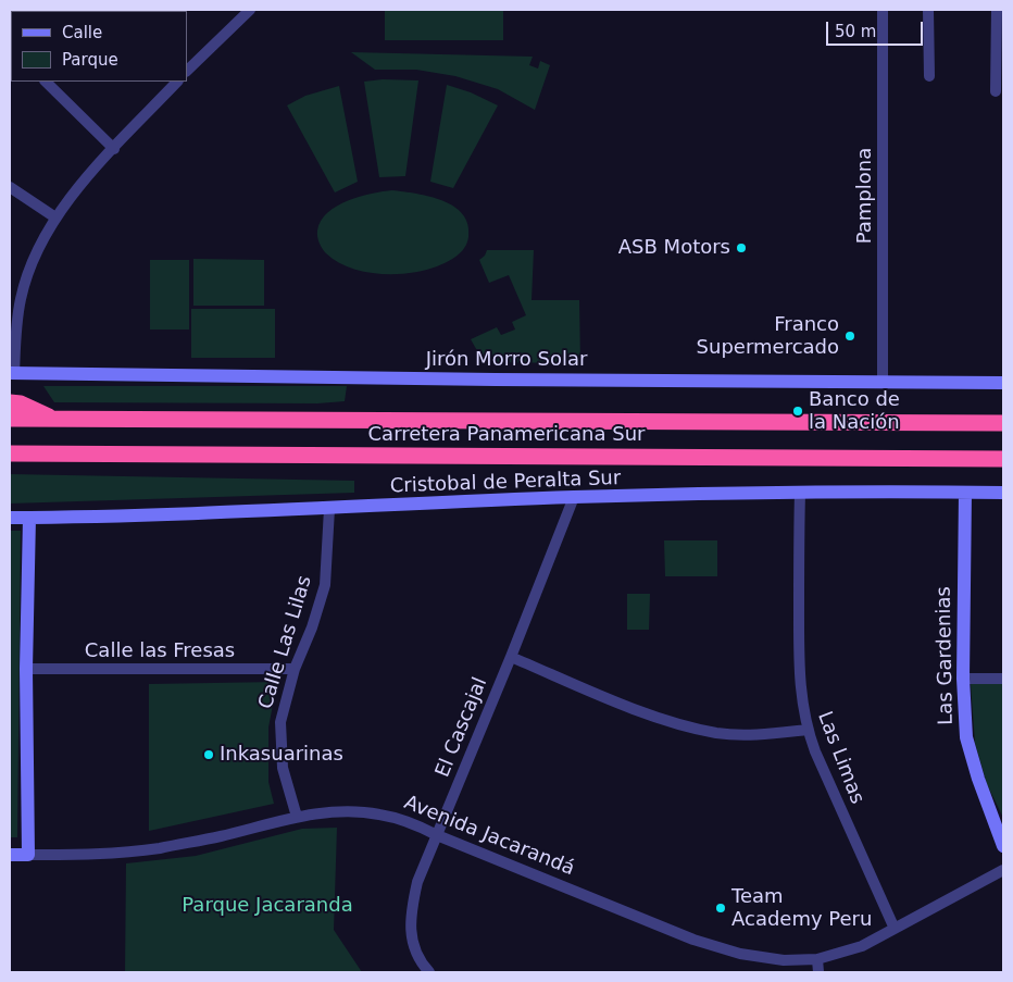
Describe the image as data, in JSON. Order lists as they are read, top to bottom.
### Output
{
  "streets": {
    "highway": ["Carretera Panamericana Sur"],
    "street": [
      "Pamplona",
      "Jirón Morro Solar",
      "Cristobal de Peralta Sur",
      "Calle Las Lilas",
      "Calle las Fresas",
      "Las Gardenias",
      "El Cascajal",
      "Las Limas",
      "Avenida Jacarandá"
    ]
  },
  "crossings": [
    ["Pamplona", "Jirón Morro Solar"],
    ["Cristobal de Peralta Sur", "Calle Las Lilas"],
    ["Cristobal de Peralta Sur", "Las Gardenias"],
    ["Cristobal de Peralta Sur", "El Cascajal"],
    ["Cristobal de Peralta Sur", "Las Limas"],
    ["Calle Las Lilas", "Calle las Fresas"],
    ["Calle Las Lilas", "Avenida Jacarandá"],
    ["El Cascajal", "Avenida Jacarandá"],
    ["Las Limas", "Avenida Jacarandá"]
  ],
  "parks": ["Parque Jacaranda"],
  "places": [
    "ASB Motors",
    "Franco Supermercado",
    "Banco de la Nación",
    "Inkasuarinas",
    "Team Academy Peru"
  ],
  "legend": ["Calle", "Parque"],
  "scale_bar": "50 m"
}
